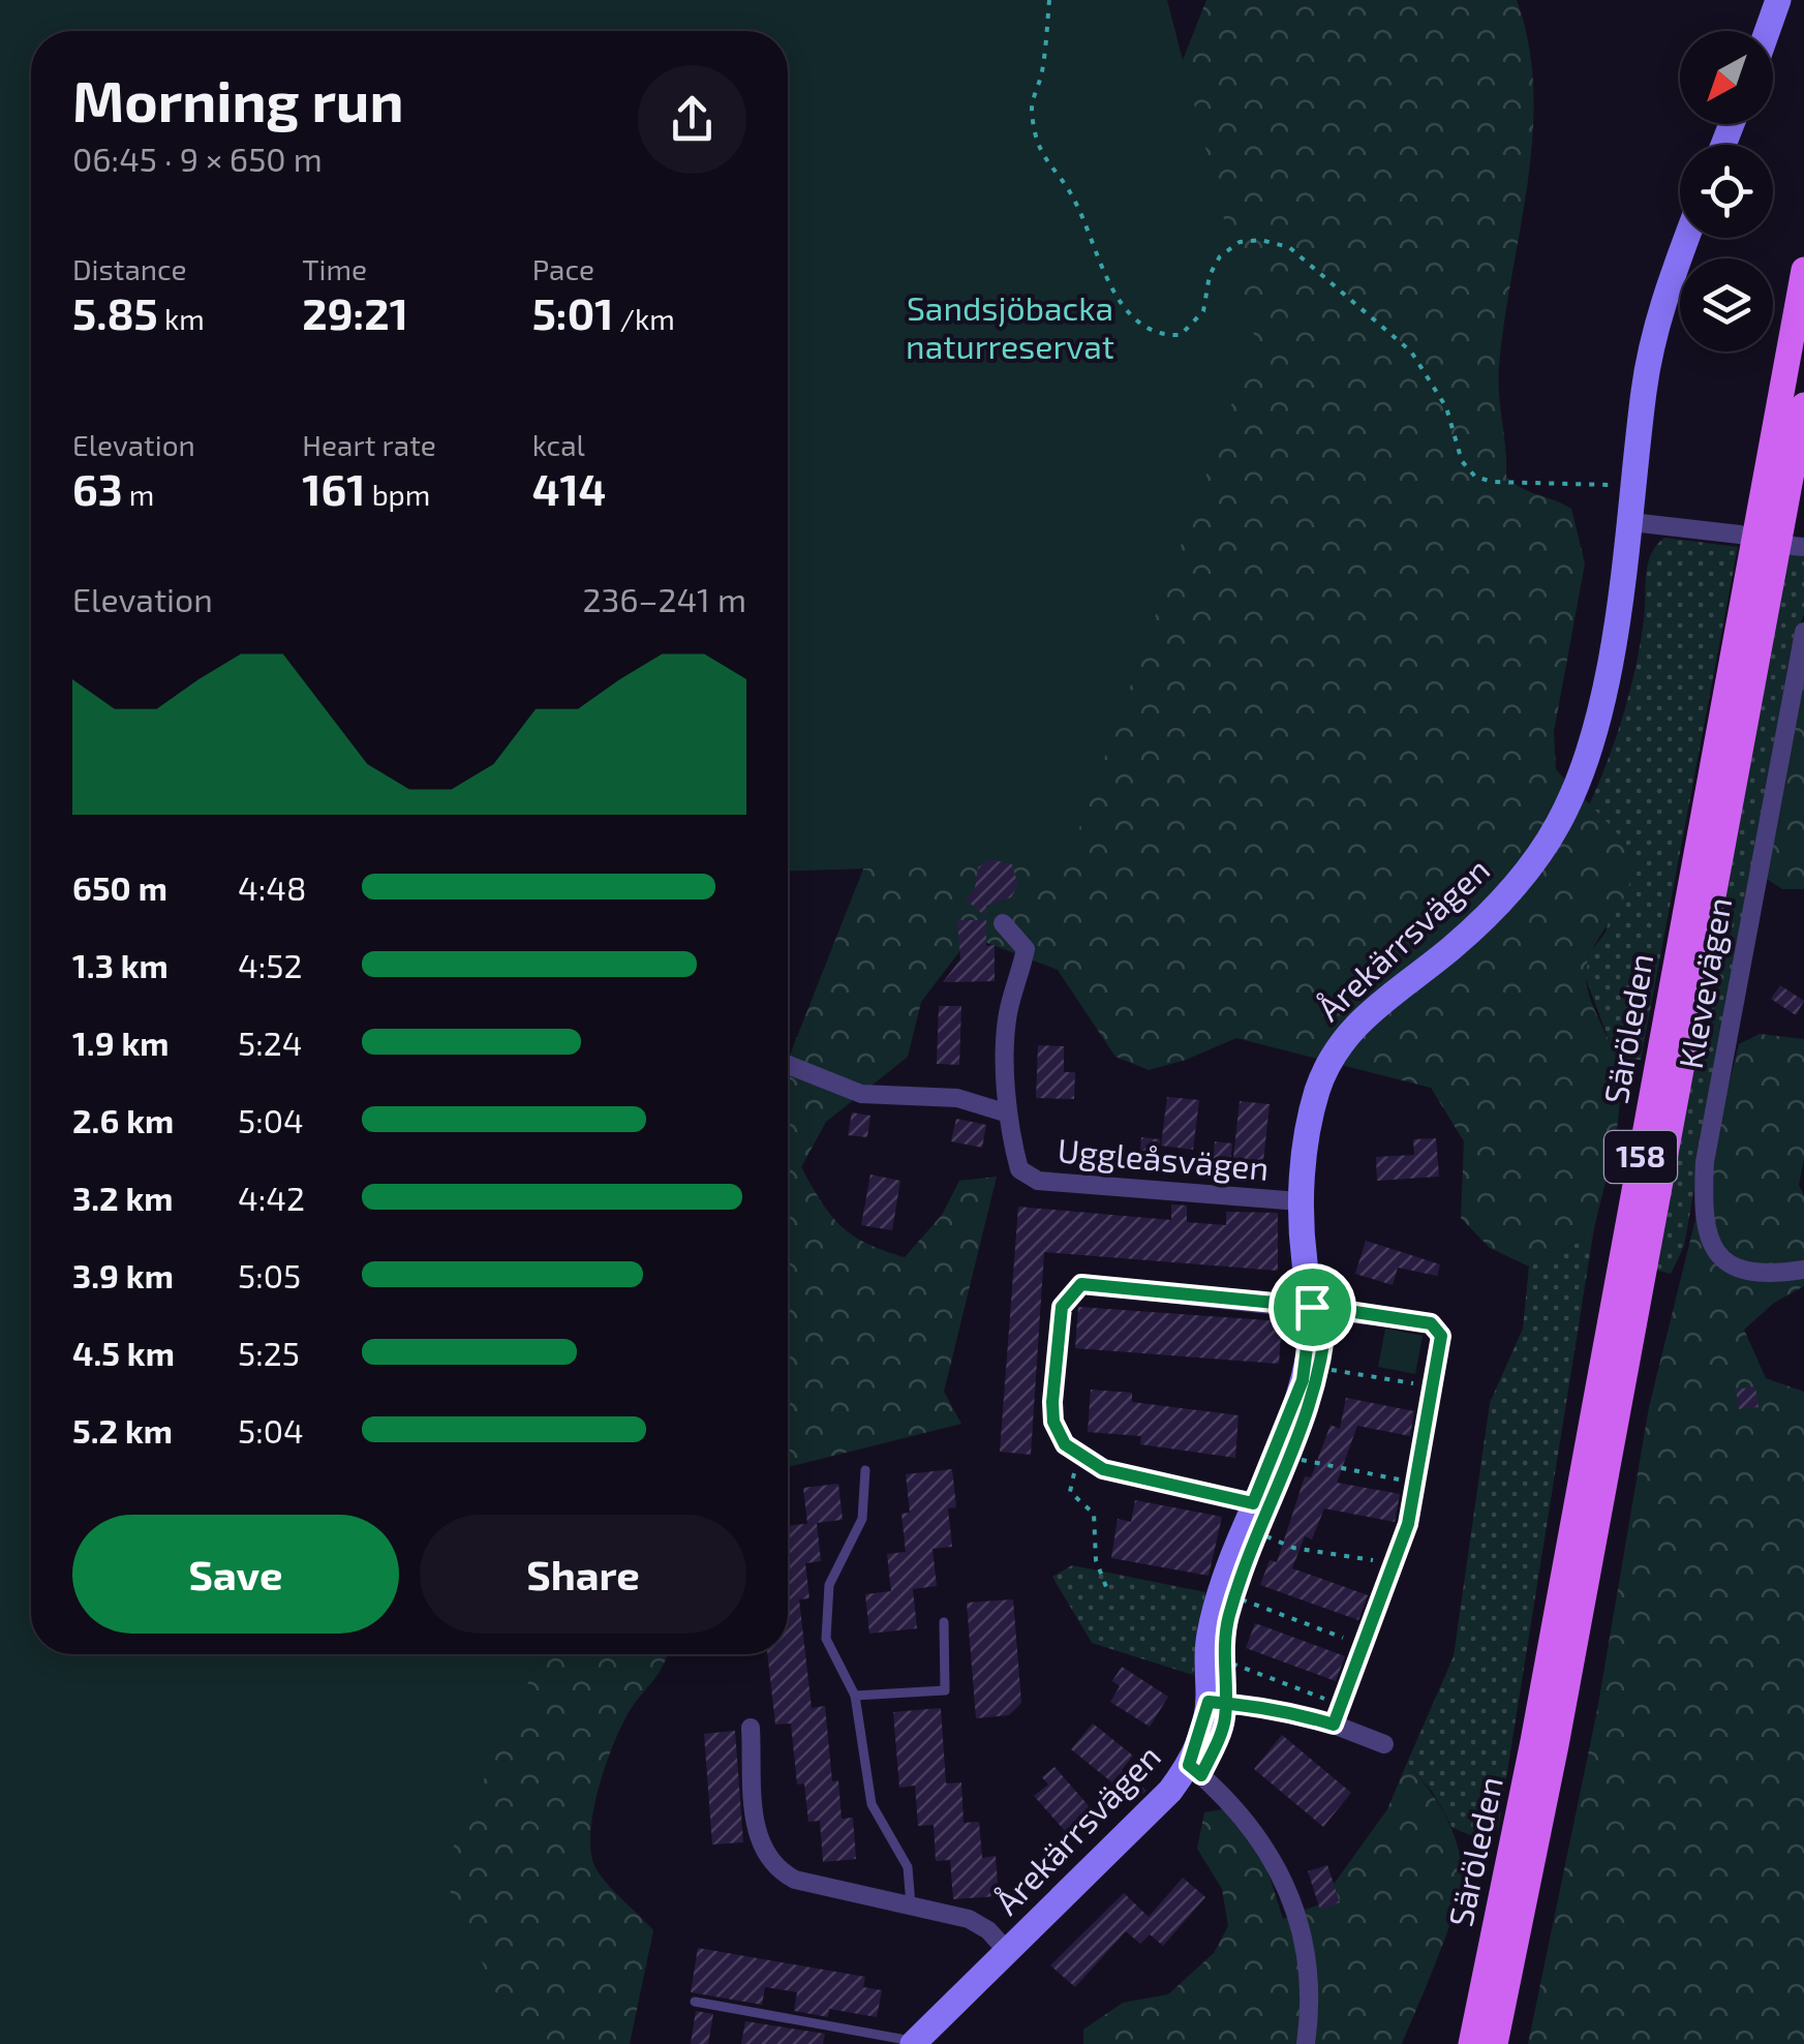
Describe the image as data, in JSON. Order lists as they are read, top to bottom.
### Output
{
  "streets": {
    "main road": ["Säröleden", "158"],
    "street": ["Årekärrsvägen", "Klevevägen", "Uggleåsvägen"]
  },
  "crossings": [
    ["Årekärrsvägen", "Uggleåsvägen"]
  ],
  "parks": ["Sandsjöbacka naturreservat"],
  "north": "bottom left",
  "page": {
    "heading": ["Morning run", "06:45 · 9 × 650 m"],
    "stats": [
      ["Distance", "5.85 km"],
      ["Time", "29:21"],
      ["Pace", "5:01 /km"],
      ["Elevation", "63 m"],
      ["Heart rate", "161 bpm"],
      ["kcal", "414"]
    ],
    "chart": ["Elevation", "236–241 m"],
    "list": [
      {
        "name": "650 m",
        "note": "4:48"
      },
      {
        "name": "1.3 km",
        "note": "4:52"
      },
      {
        "name": "1.9 km",
        "note": "5:24"
      },
      {
        "name": "2.6 km",
        "note": "5:04"
      },
      {
        "name": "3.2 km",
        "note": "4:42"
      },
      {
        "name": "3.9 km",
        "note": "5:05"
      },
      {
        "name": "4.5 km",
        "note": "5:25"
      },
      {
        "name": "5.2 km",
        "note": "5:04"
      }
    ],
    "buttons": ["Save", "Share"]
  }
}
